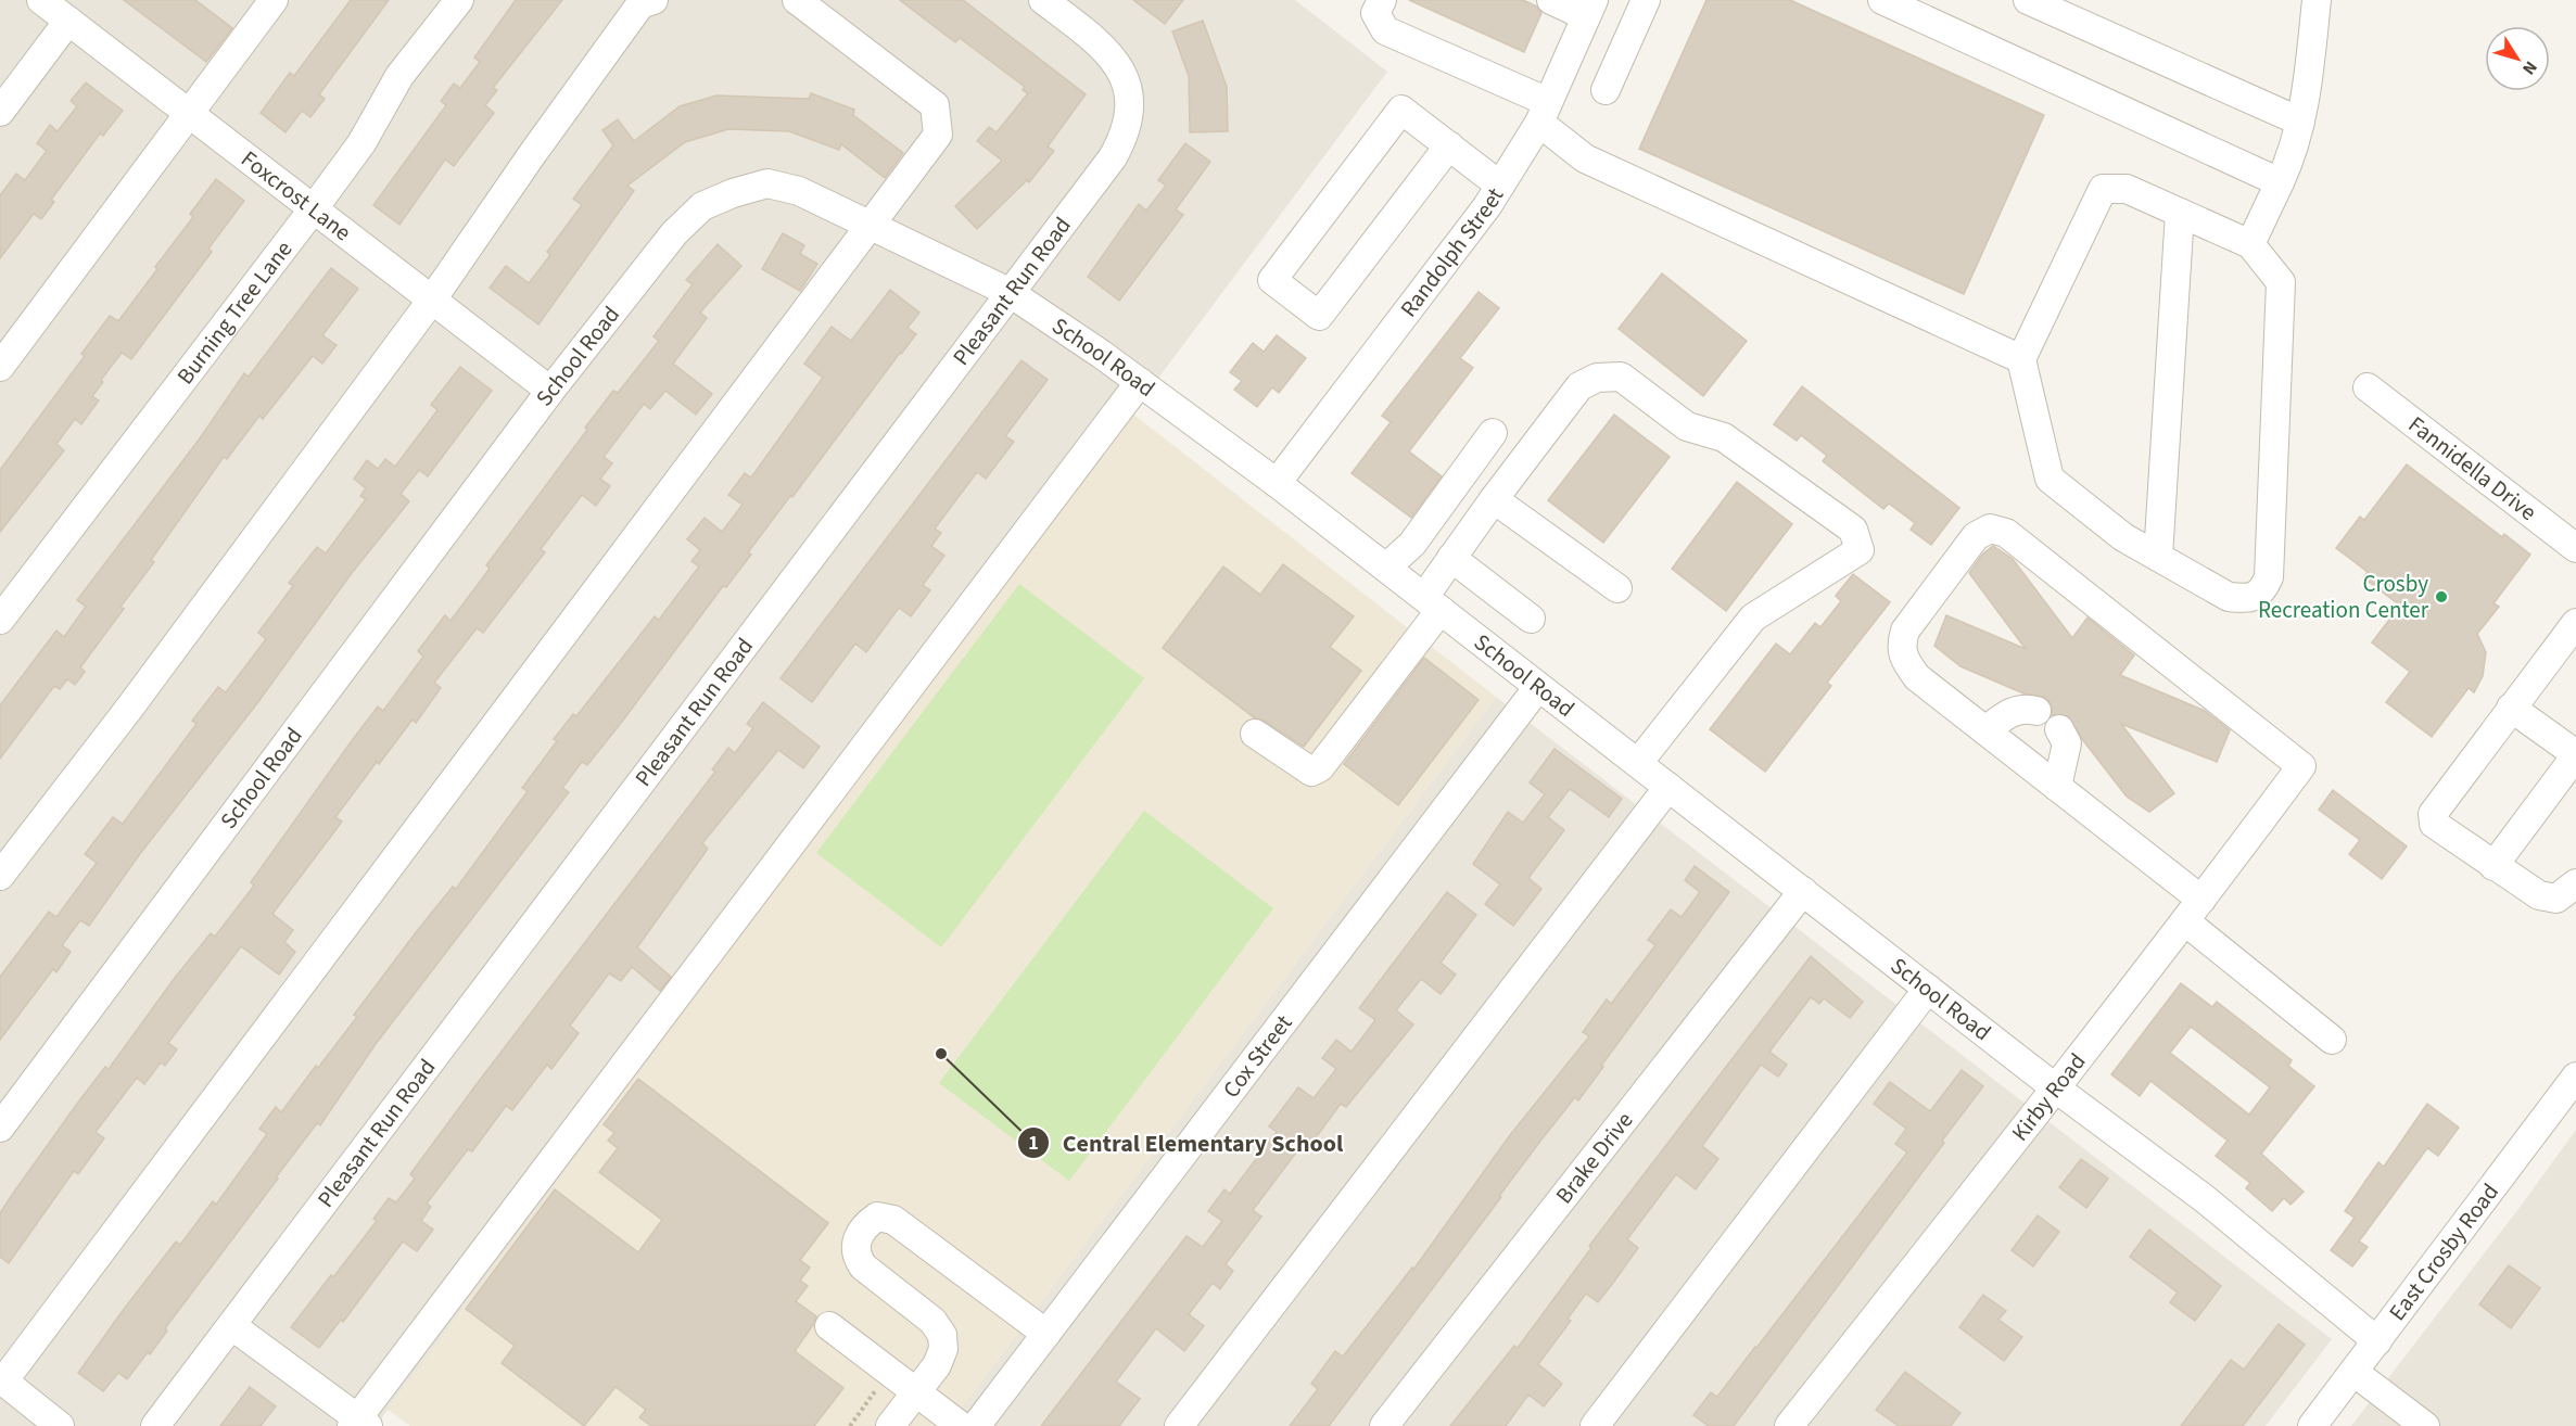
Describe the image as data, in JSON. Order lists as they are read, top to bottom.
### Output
{
  "streets": {
    "street": [
      "Foxcrost Lane",
      "Randolph Street",
      "Pleasant Run Road",
      "Burning Tree Lane",
      "School Road",
      "Fannidella Drive",
      "Cox Street",
      "Kirby Road",
      "Brake Drive",
      "East Crosby Road"
    ]
  },
  "crossings": [
    ["Foxcrost Lane", "Burning Tree Lane"],
    ["Foxcrost Lane", "School Road"],
    ["Randolph Street", "School Road"],
    ["Pleasant Run Road", "School Road"],
    ["School Road", "Cox Street"],
    ["School Road", "Kirby Road"],
    ["School Road", "Brake Drive"],
    ["School Road", "East Crosby Road"]
  ],
  "places": ["Crosby Recreation Center", "Central Elementary School"],
  "north": "bottom right"
}
